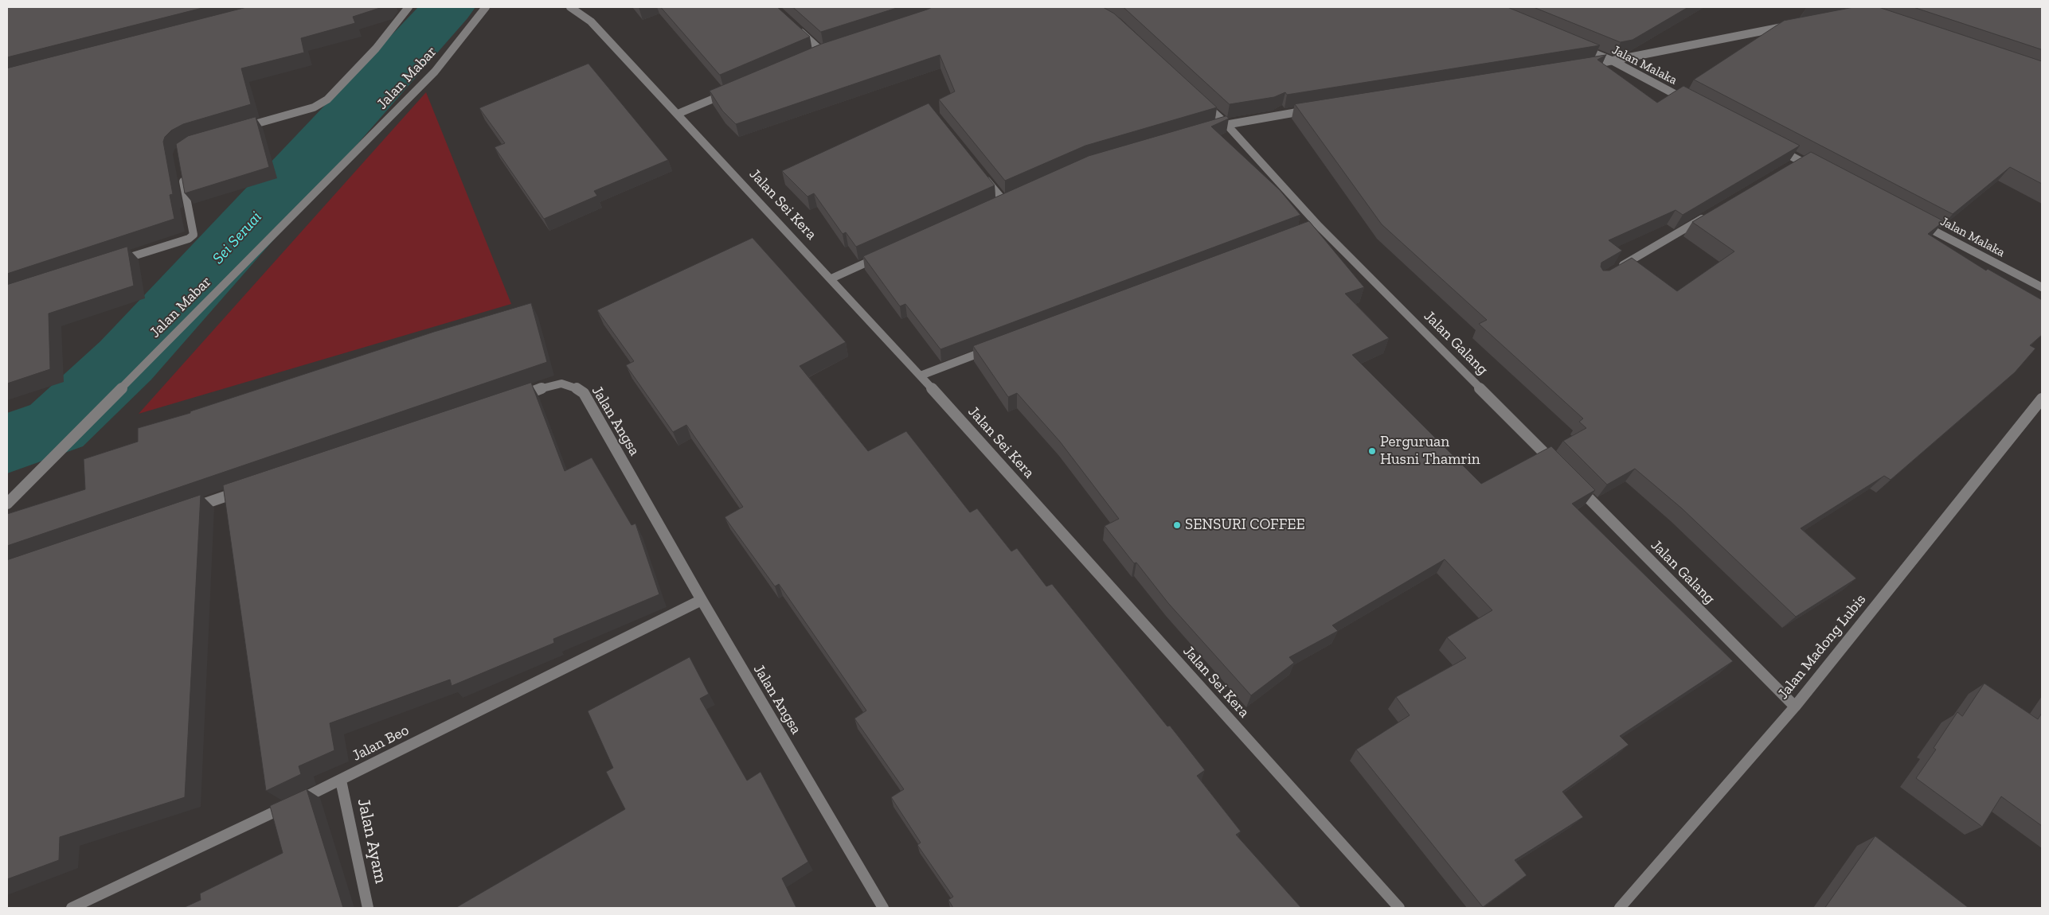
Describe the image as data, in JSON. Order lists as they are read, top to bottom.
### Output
{
  "streets": {
    "street": [
      "Jalan Malaka",
      "Jalan Mabar",
      "Jalan Sei Kera",
      "Jalan Galang",
      "Jalan Angsa",
      "Jalan Madong Lubis",
      "Jalan Beo",
      "Jalan Ayam"
    ]
  },
  "crossings": [
    ["Jalan Galang", "Jalan Madong Lubis"],
    ["Jalan Angsa", "Jalan Beo"],
    ["Jalan Beo", "Jalan Ayam"]
  ],
  "water": ["Sei Seruai"],
  "places": ["Perguruan Husni Thamrin", "SENSURI COFFEE"]
}
